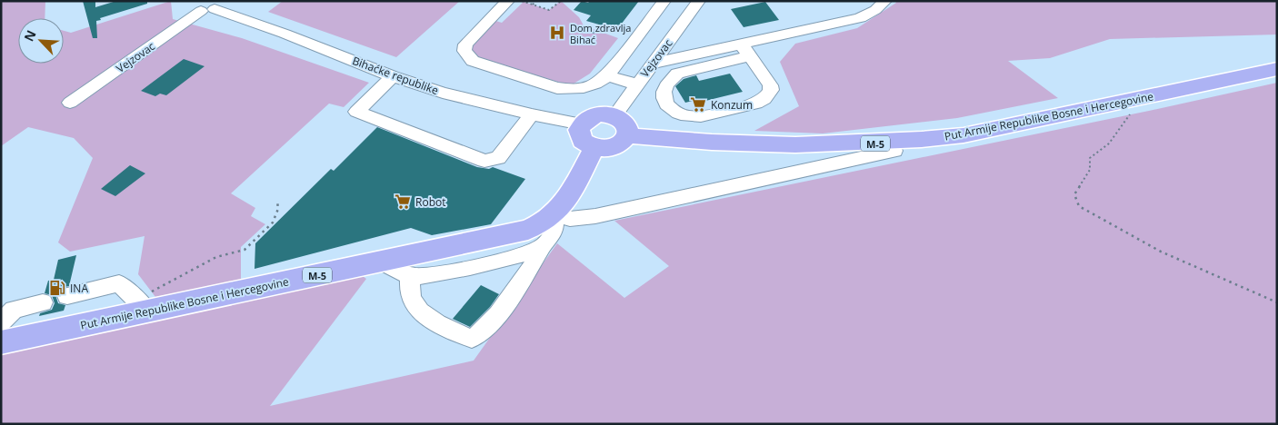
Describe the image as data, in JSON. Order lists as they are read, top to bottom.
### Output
{
  "streets": {
    "main road": ["Put Armije Republike Bosne i Hercegovine", "M-5"],
    "street": ["Vejzovac", "Bihaćke republike"]
  },
  "crossings": [
    ["Vejzovac", "Bihaćke republike"],
    ["Vejzovac", "Put Armije Republike Bosne i Hercegovine"],
    ["Bihaćke republike", "Put Armije Republike Bosne i Hercegovine"]
  ],
  "places": {
    "hospital": ["Dom zdravlja Bihać"],
    "supermarket": ["Konzum", "Robot"],
    "fuel station": ["INA"]
  },
  "north": "top left"
}
